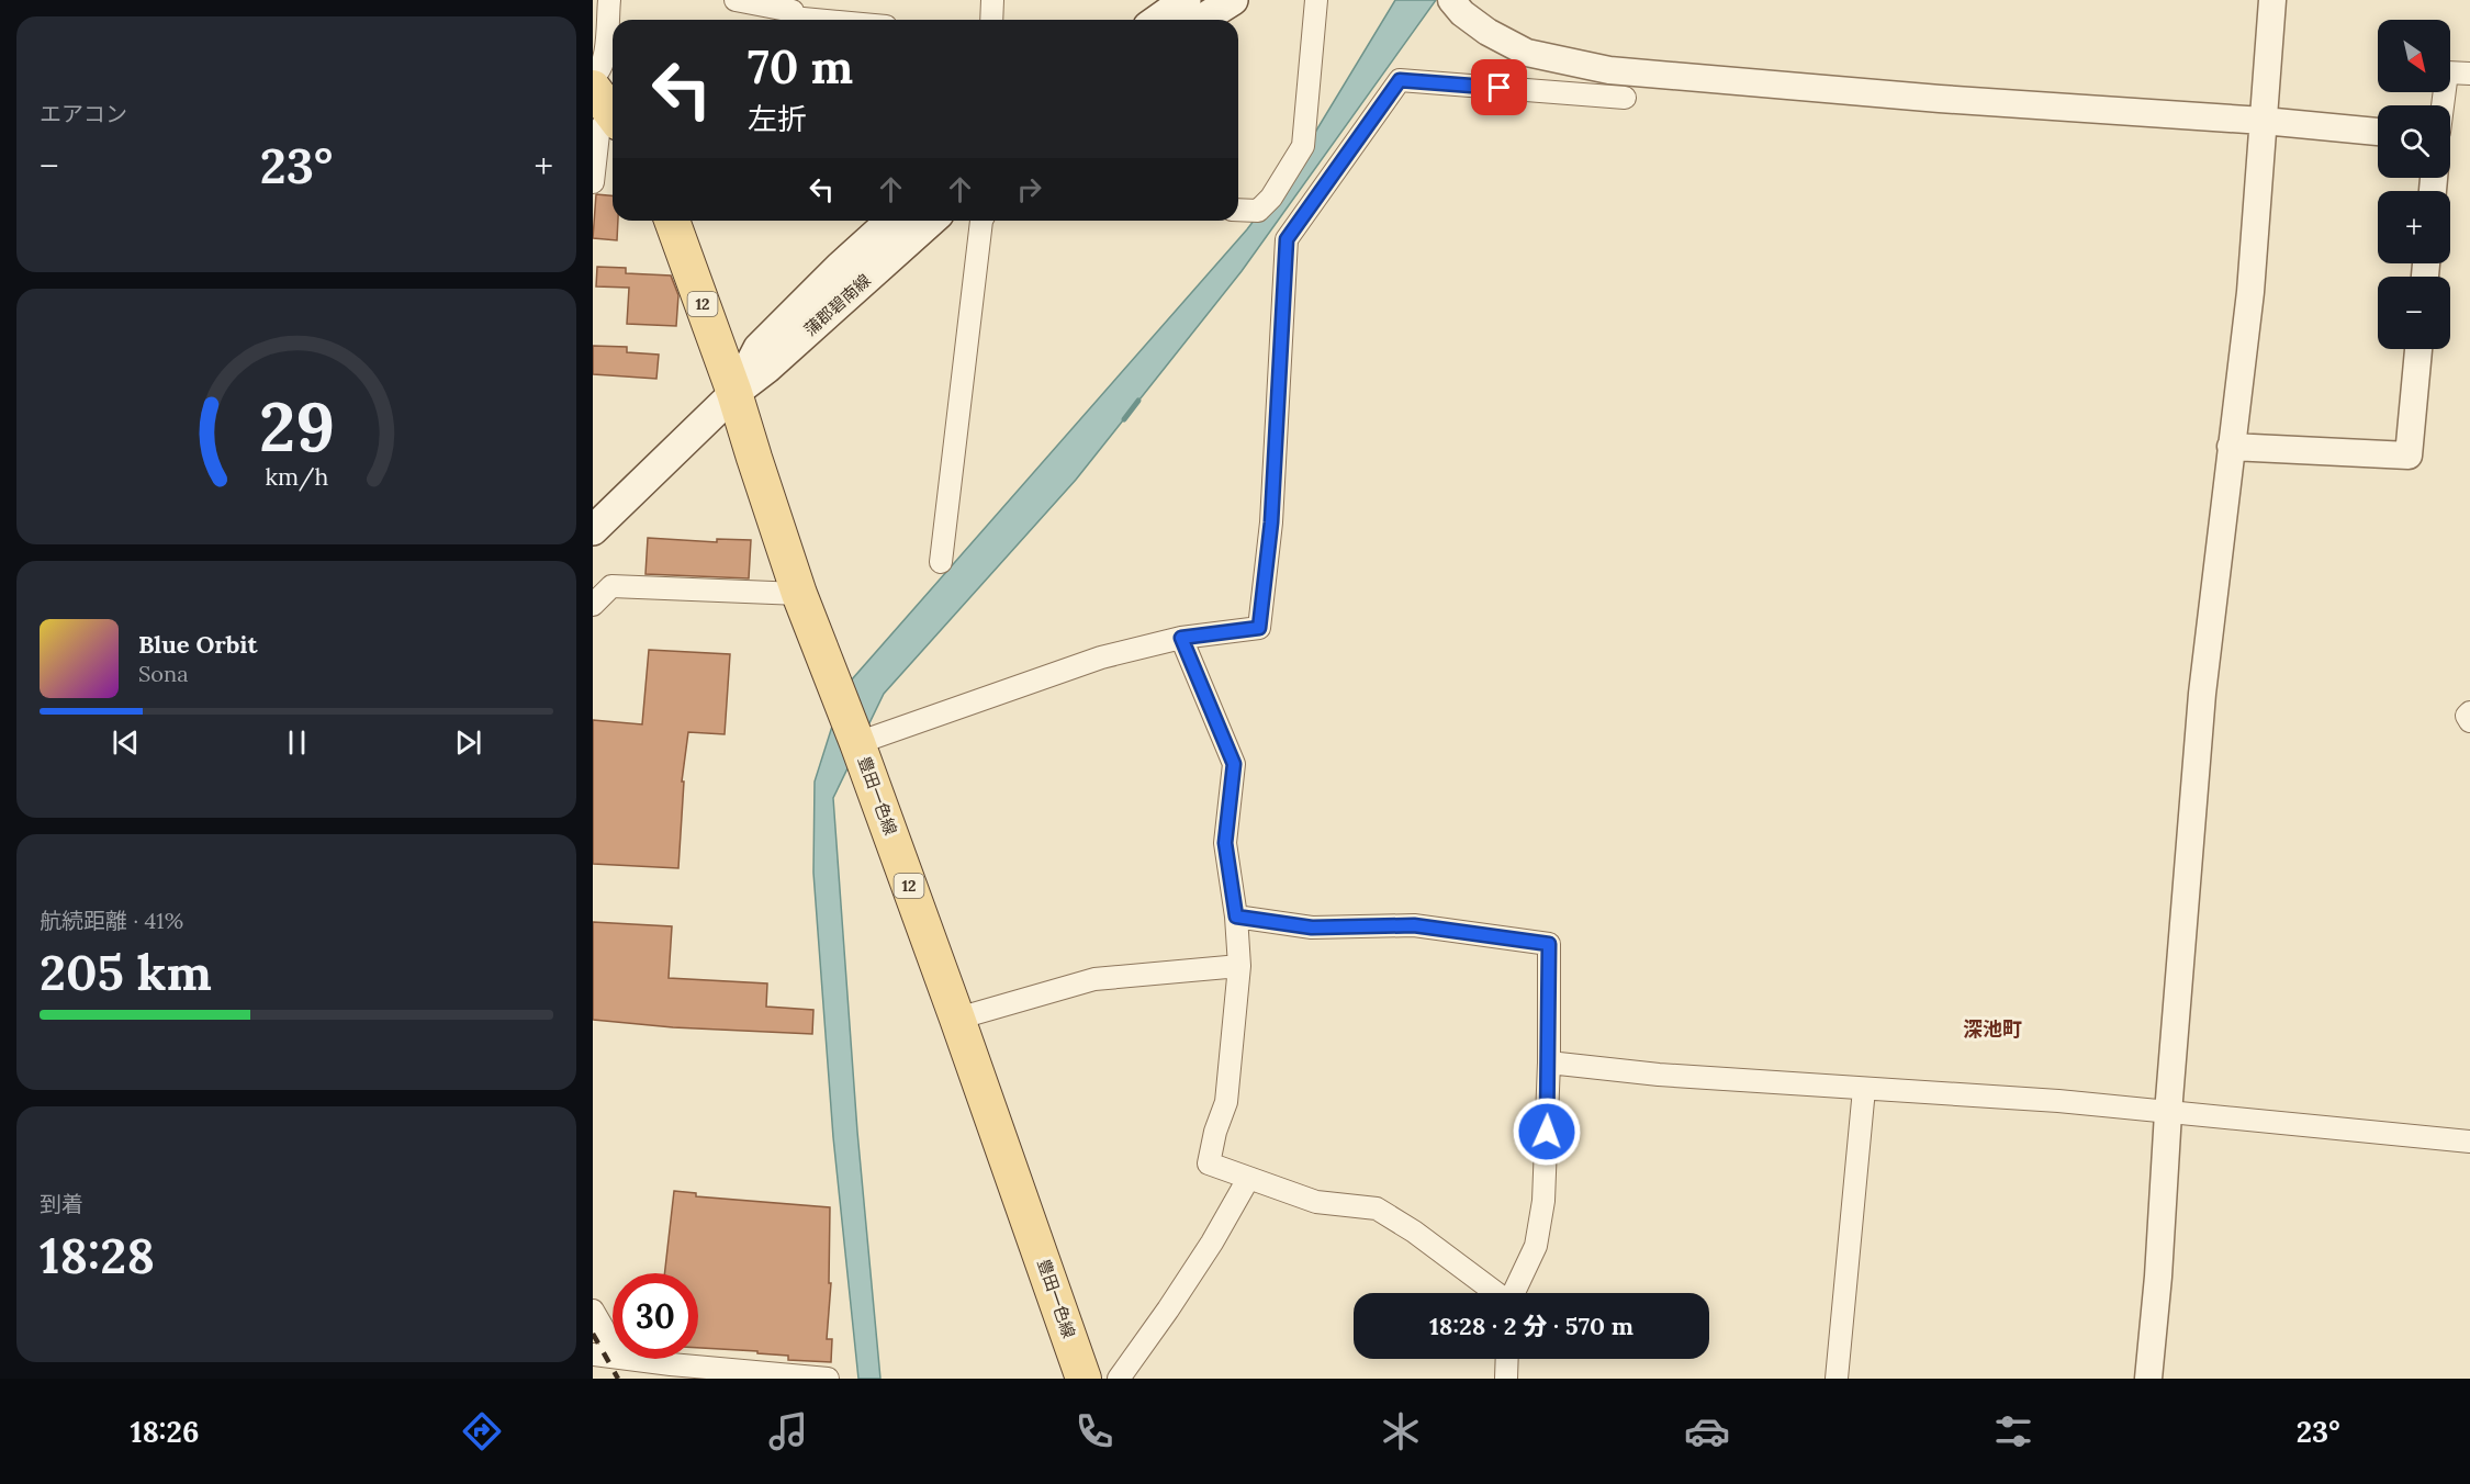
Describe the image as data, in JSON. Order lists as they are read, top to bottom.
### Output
{
  "streets": {
    "main road": ["12", "蒲郡碧南線", "豊田一色線"]
  },
  "crossings": [
    ["蒲郡碧南線", "豊田一色線"]
  ],
  "districts": ["深池町"],
  "north": "bottom right",
  "page": {
    "tile": [
      "エアコン",
      ["航続距離 · 41%", "205 km"],
      ["到着", "18:28"]
    ],
    "map_buttons": ["+", "−"],
    "turn": ["70 m", "左折"],
    "heat": ["−", "23°", "+"],
    "song": ["Blue Orbit", "Sona"],
    "limit": "30",
    "trip": "18:28 · 2 分 · 570 m",
    "tabs": ["18:26", "23°"],
    "gauge": ["29", "km/h"]
  }
}
